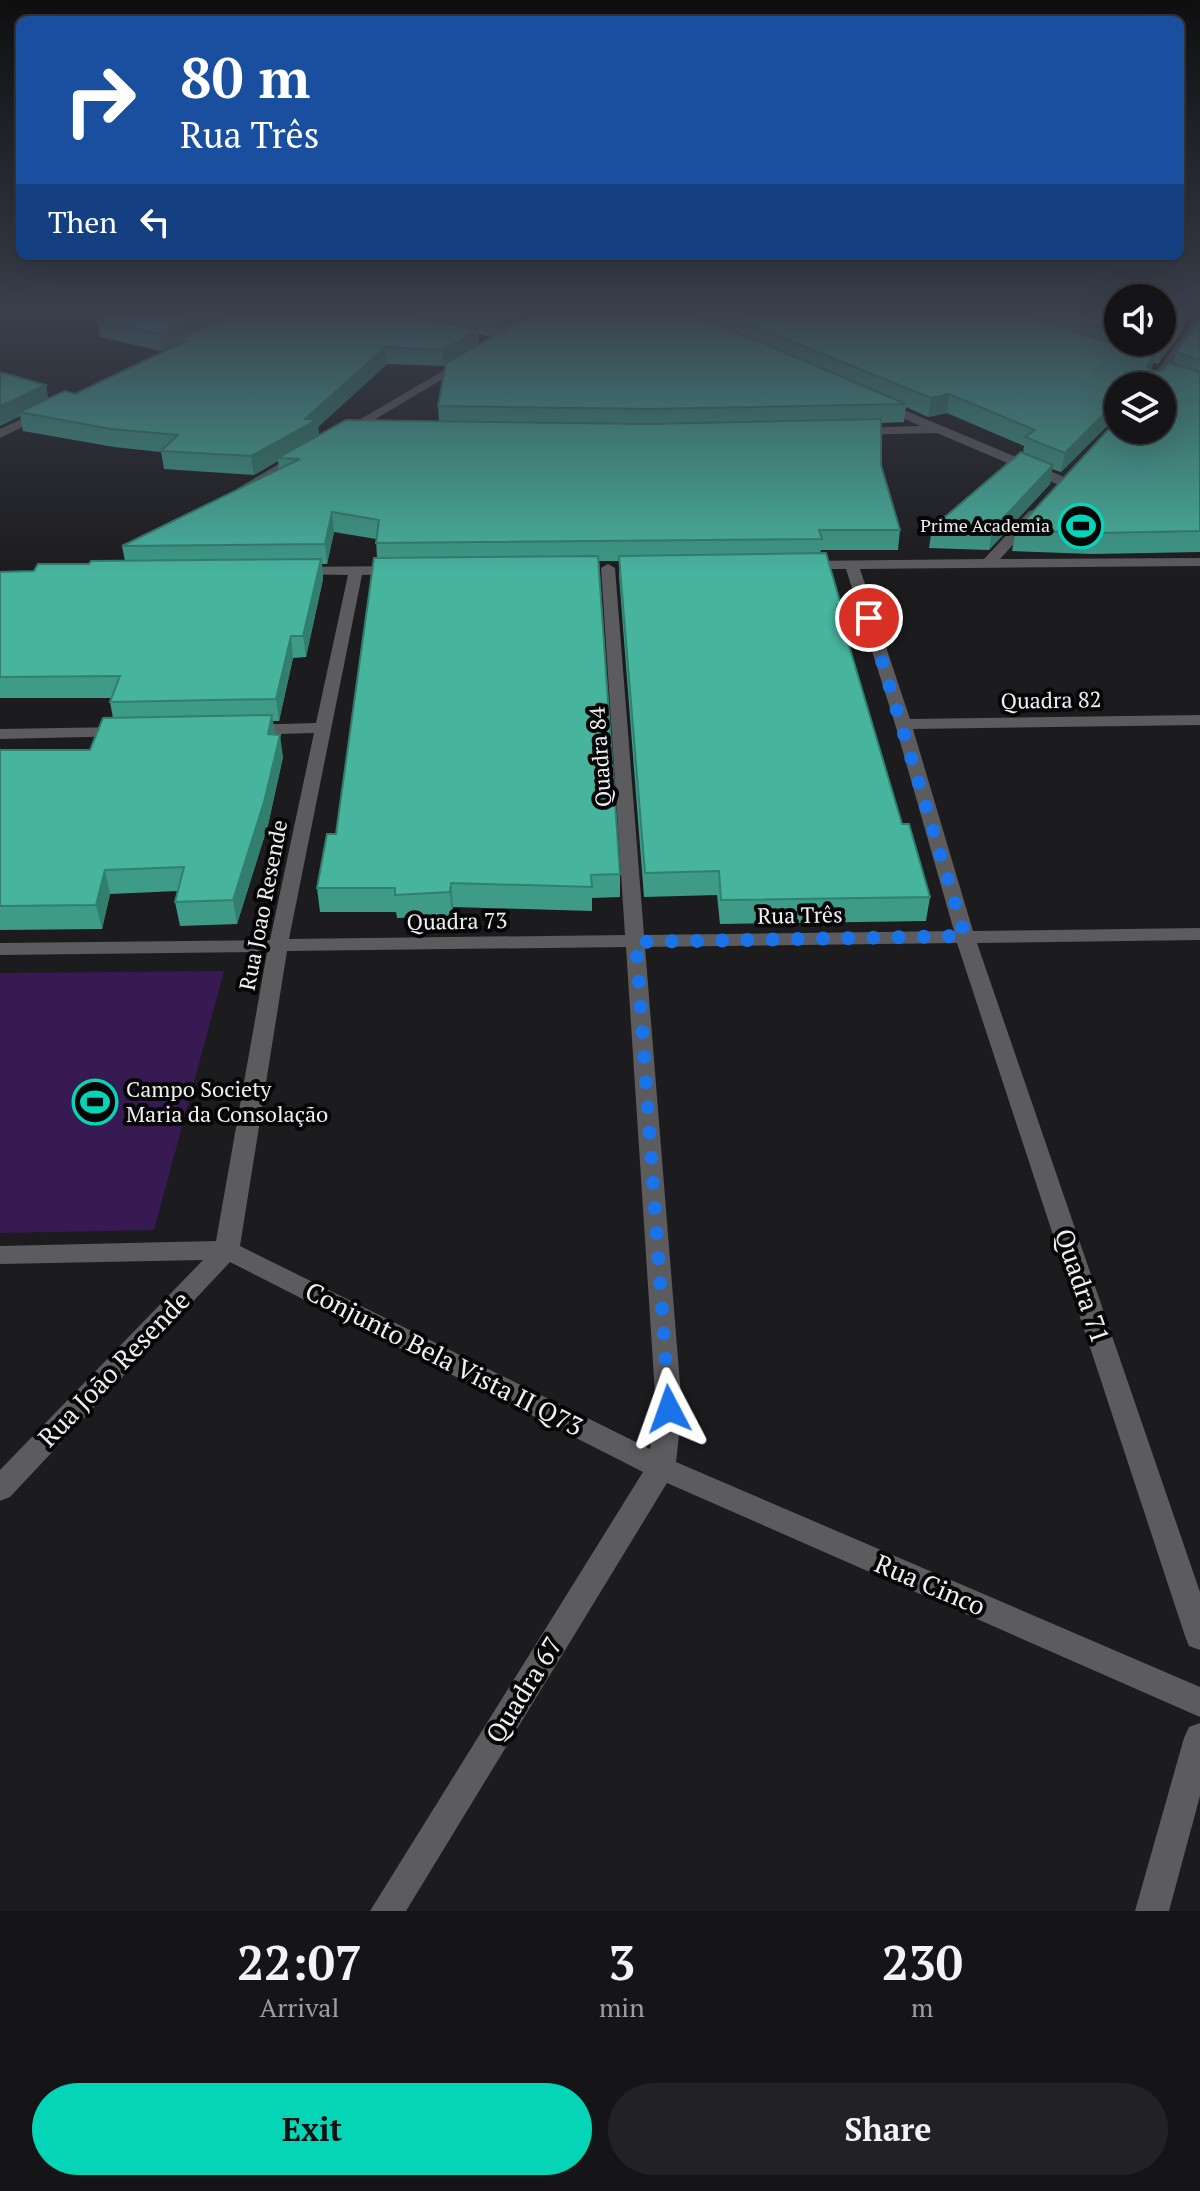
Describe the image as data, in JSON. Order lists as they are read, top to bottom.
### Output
{
  "streets": {
    "street": [
      "Quadra 82",
      "Quadra 84",
      "Rua Joao Resende",
      "Rua Três",
      "Quadra 73",
      "Quadra 71",
      "Conjunto Bela Vista II Q73",
      "Rua João Resende",
      "Rua Cinco",
      "Quadra 67"
    ]
  },
  "crossings": [
    ["Quadra 82", "Quadra 71"],
    ["Quadra 84", "Rua Três"],
    ["Quadra 84", "Quadra 73"],
    ["Quadra 84", "Conjunto Bela Vista II Q73"],
    ["Quadra 84", "Rua Cinco"],
    ["Quadra 84", "Quadra 67"],
    ["Rua Joao Resende", "Quadra 73"],
    ["Rua Joao Resende", "Conjunto Bela Vista II Q73"],
    ["Rua Joao Resende", "Rua João Resende"],
    ["Rua Três", "Quadra 73"],
    ["Rua Três", "Quadra 71"],
    ["Conjunto Bela Vista II Q73", "Rua João Resende"],
    ["Conjunto Bela Vista II Q73", "Rua Cinco"],
    ["Conjunto Bela Vista II Q73", "Quadra 67"],
    ["Rua Cinco", "Quadra 67"]
  ],
  "places": {
    "sports": ["Prime Academia", "Campo Society Maria da Consolação"]
  },
  "page": {
    "turn": ["80 m", "Rua Três"],
    "then": "Then",
    "eta": [
      "22:07",
      "Arrival",
      "3",
      "min",
      "230",
      "m"
    ],
    "buttons": ["Exit", "Share"]
  }
}
